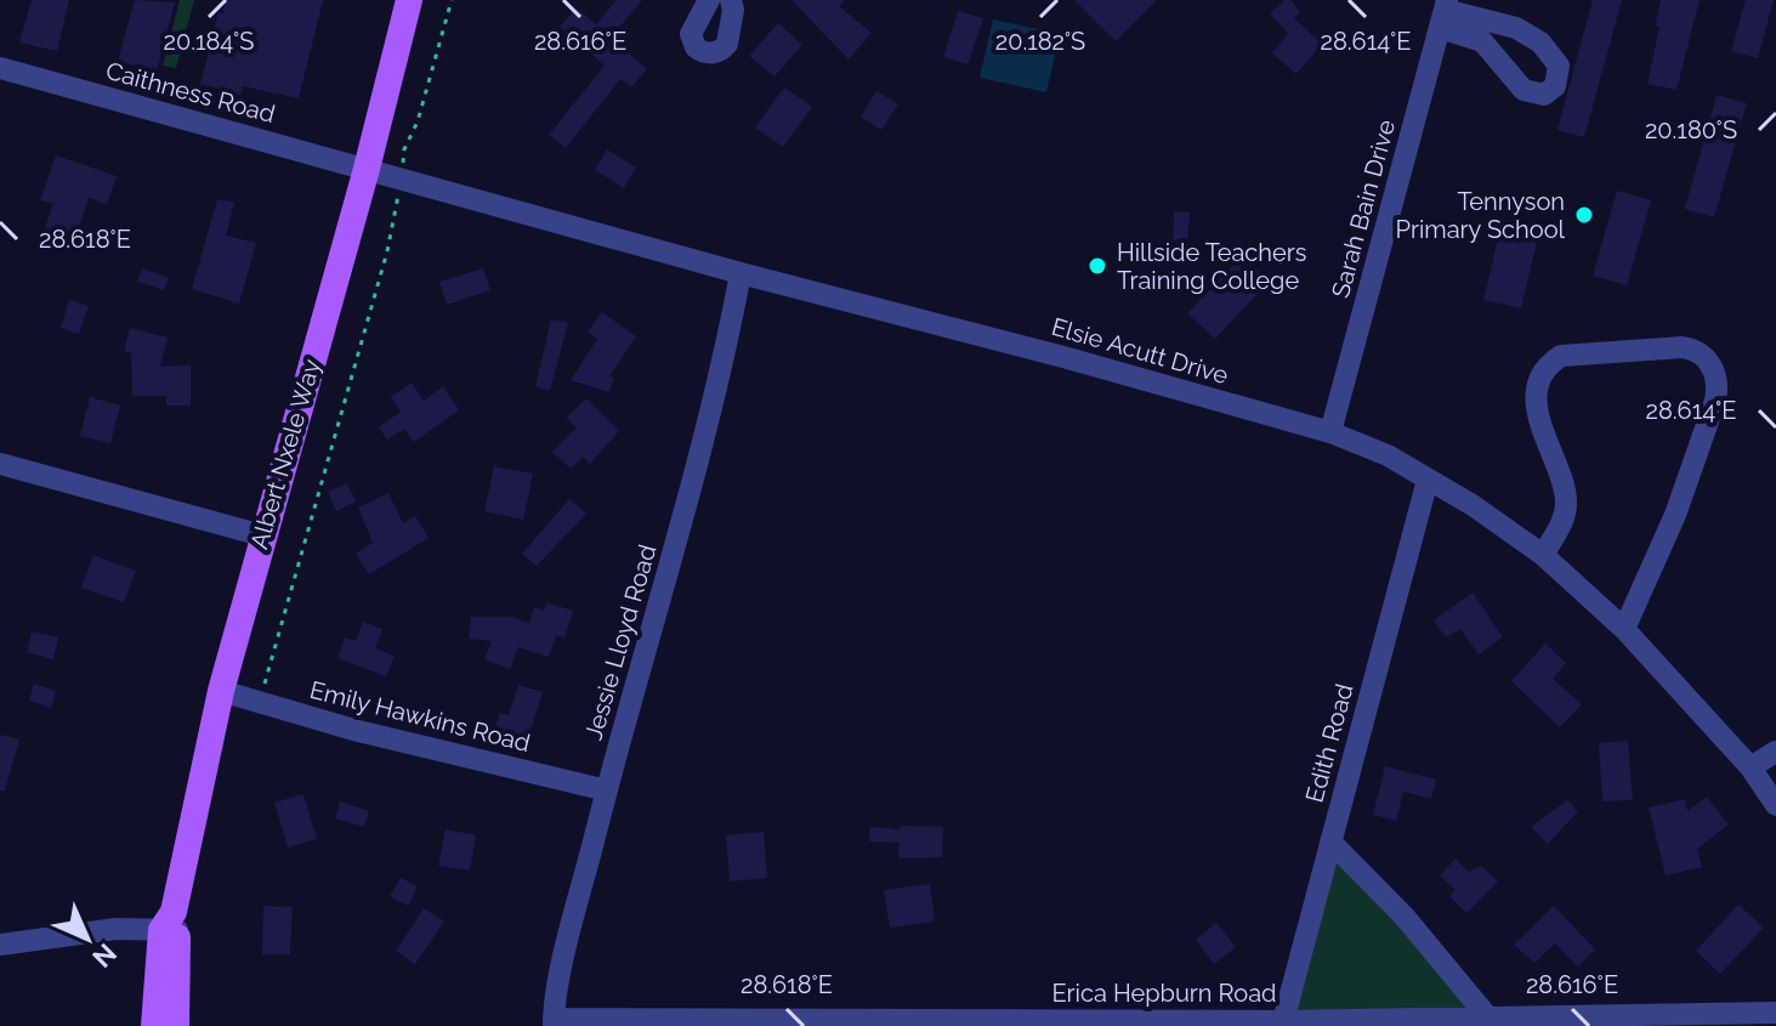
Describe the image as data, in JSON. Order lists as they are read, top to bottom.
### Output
{
  "streets": {
    "main road": ["Albert Nxele Way"],
    "street": [
      "Caithness Road",
      "Sarah Bain Drive",
      "Elsie Acutt Drive",
      "Jessie Lloyd Road",
      "Emily Hawkins Road",
      "Edith Road",
      "Erica Hepburn Road"
    ]
  },
  "crossings": [
    ["Caithness Road", "Elsie Acutt Drive"],
    ["Caithness Road", "Albert Nxele Way"],
    ["Sarah Bain Drive", "Elsie Acutt Drive"],
    ["Elsie Acutt Drive", "Albert Nxele Way"],
    ["Elsie Acutt Drive", "Jessie Lloyd Road"],
    ["Elsie Acutt Drive", "Edith Road"],
    ["Albert Nxele Way", "Emily Hawkins Road"],
    ["Jessie Lloyd Road", "Emily Hawkins Road"],
    ["Jessie Lloyd Road", "Erica Hepburn Road"],
    ["Edith Road", "Erica Hepburn Road"]
  ],
  "places": ["Tennyson Primary School", "Hillside Teachers Training College"],
  "north": "bottom right",
  "coordinates": [
    "20.184°S",
    "28.616°E",
    "20.182°S",
    "28.614°E",
    "20.180°S",
    "28.618°E"
  ]
}
